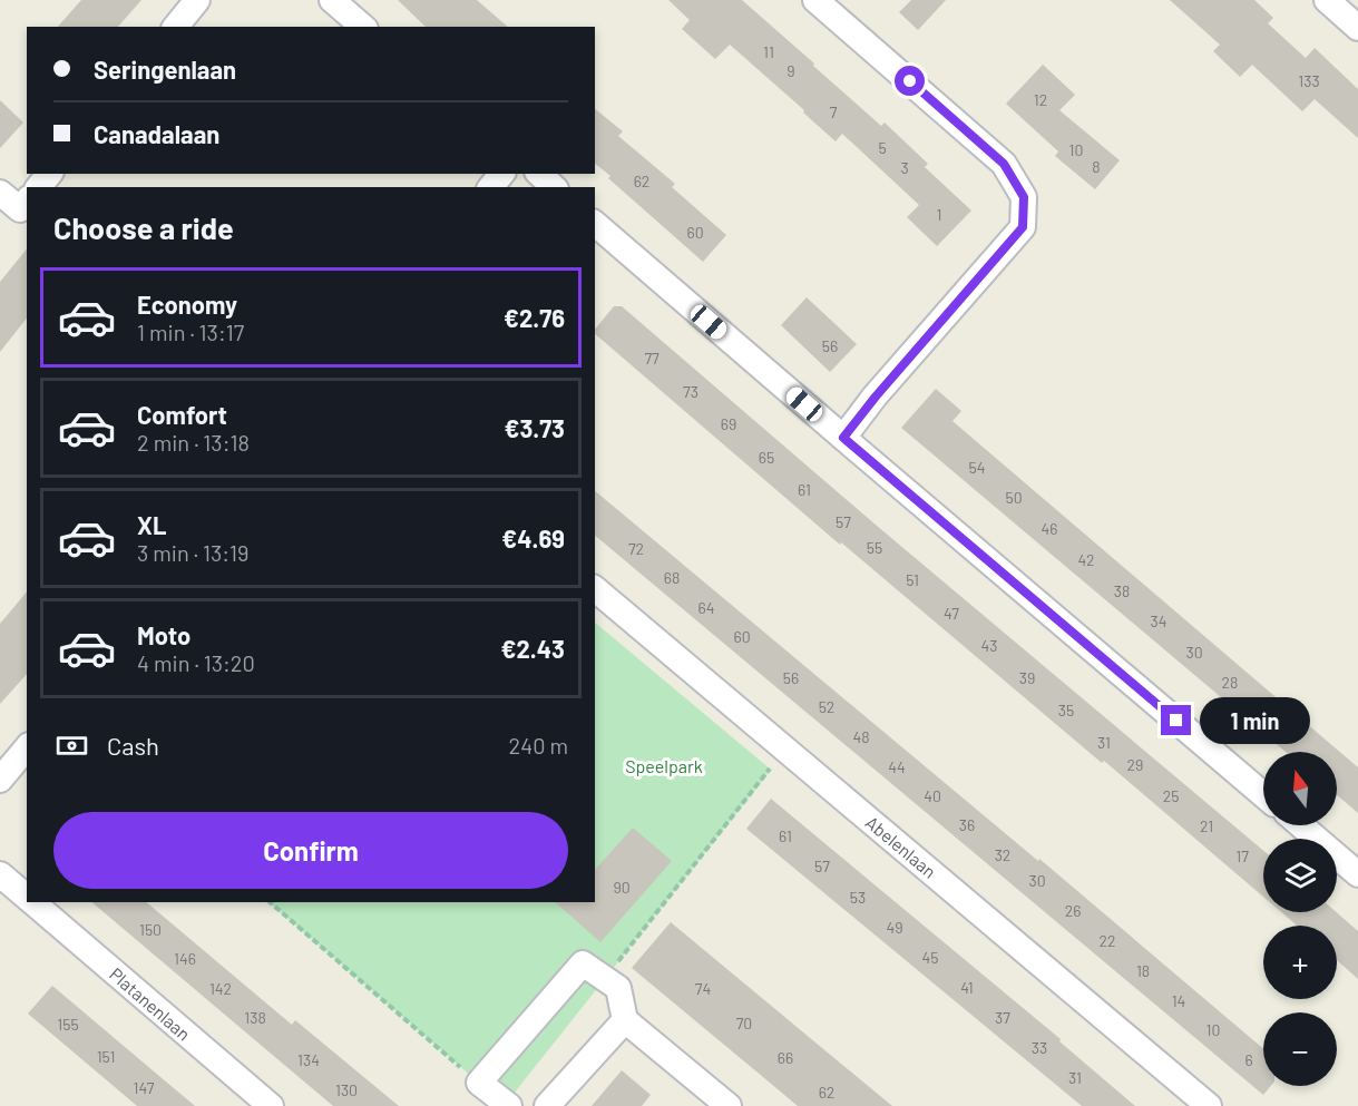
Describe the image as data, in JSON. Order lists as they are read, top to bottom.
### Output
{
  "streets": {
    "street": ["Abelenlaan", "Platanenlaan"]
  },
  "parks": ["Speelpark"],
  "house_numbers": [
    "11",
    "9",
    "133",
    "12",
    "7",
    "5",
    "10",
    "8",
    "3",
    "62",
    "1",
    "60",
    "56",
    "77",
    "73",
    "69",
    "65",
    "54",
    "61",
    "50",
    "57",
    "46",
    "55",
    "72",
    "42",
    "68",
    "51",
    "38",
    "64",
    "47",
    "34",
    "60",
    "43",
    "30",
    "56",
    "39",
    "28",
    "52",
    "35",
    "48",
    "31",
    "29",
    "44",
    "40",
    "25",
    "36",
    "21",
    "61",
    "32",
    "17",
    "57",
    "30",
    "90",
    "53",
    "26",
    "49",
    "150",
    "22",
    "45",
    "146",
    "18",
    "41",
    "142",
    "74",
    "14",
    "138",
    "37",
    "70",
    "155",
    "10",
    "33",
    "151",
    "66",
    "134",
    "6",
    "31",
    "147",
    "130",
    "62"
  ],
  "north": "top",
  "page": {
    "banner": ["Seringenlaan", "Canadalaan"],
    "heading": "Choose a ride",
    "list": [
      {
        "name": "Economy",
        "note": "1 min · 13:17",
        "value": "€2.76"
      },
      {
        "name": "Comfort",
        "note": "2 min · 13:18",
        "value": "€3.73"
      },
      {
        "name": "XL",
        "note": "3 min · 13:19",
        "value": "€4.69"
      },
      {
        "name": "Moto",
        "note": "4 min · 13:20",
        "value": "€2.43"
      }
    ],
    "bubble": "1 min",
    "pay": ["Cash", "240 m"],
    "map_buttons": ["+", "−"],
    "buttons": "Confirm"
  }
}
